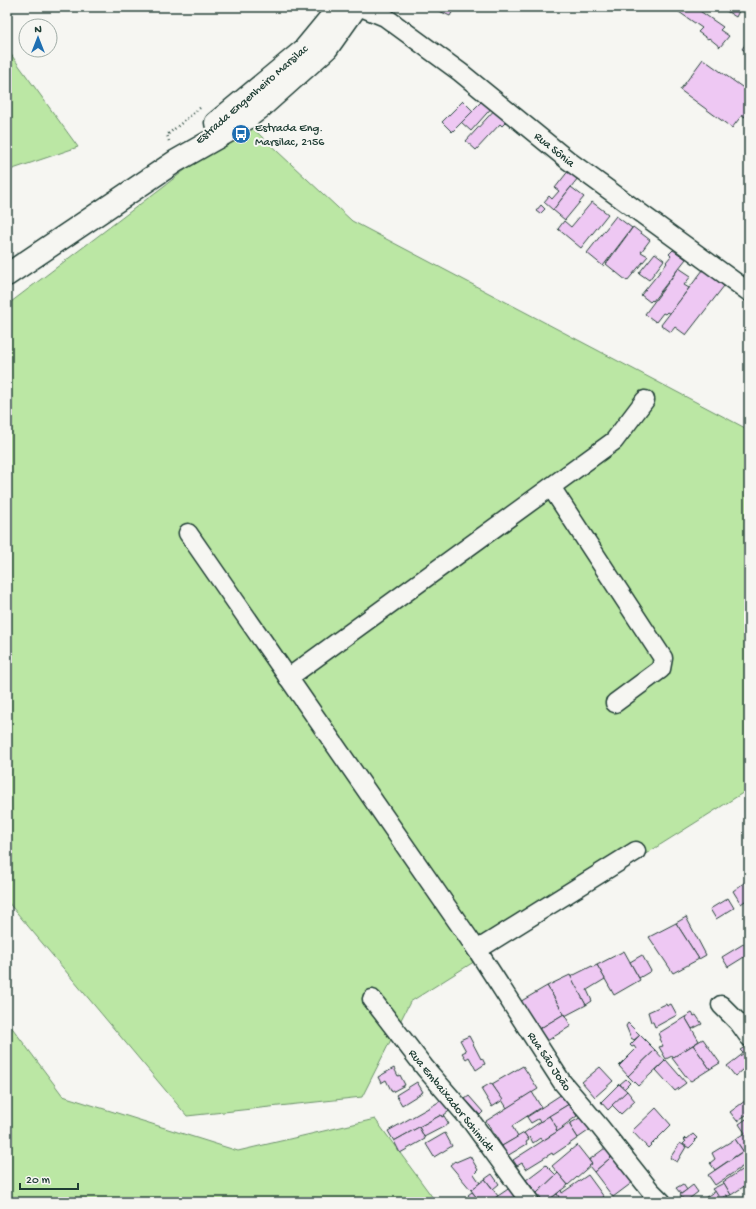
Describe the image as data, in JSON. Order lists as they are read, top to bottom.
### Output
{
  "streets": {
    "main road": ["Estrada Engenheiro Marsilac"],
    "street": ["Rua Sônia", "Rua São João", "Rua Embaixador Schimidt"]
  },
  "places": {
    "bus stop": ["Estrada Eng. Marsilac, 2156"]
  },
  "scale_bar": "20 m",
  "north": "top"
}
